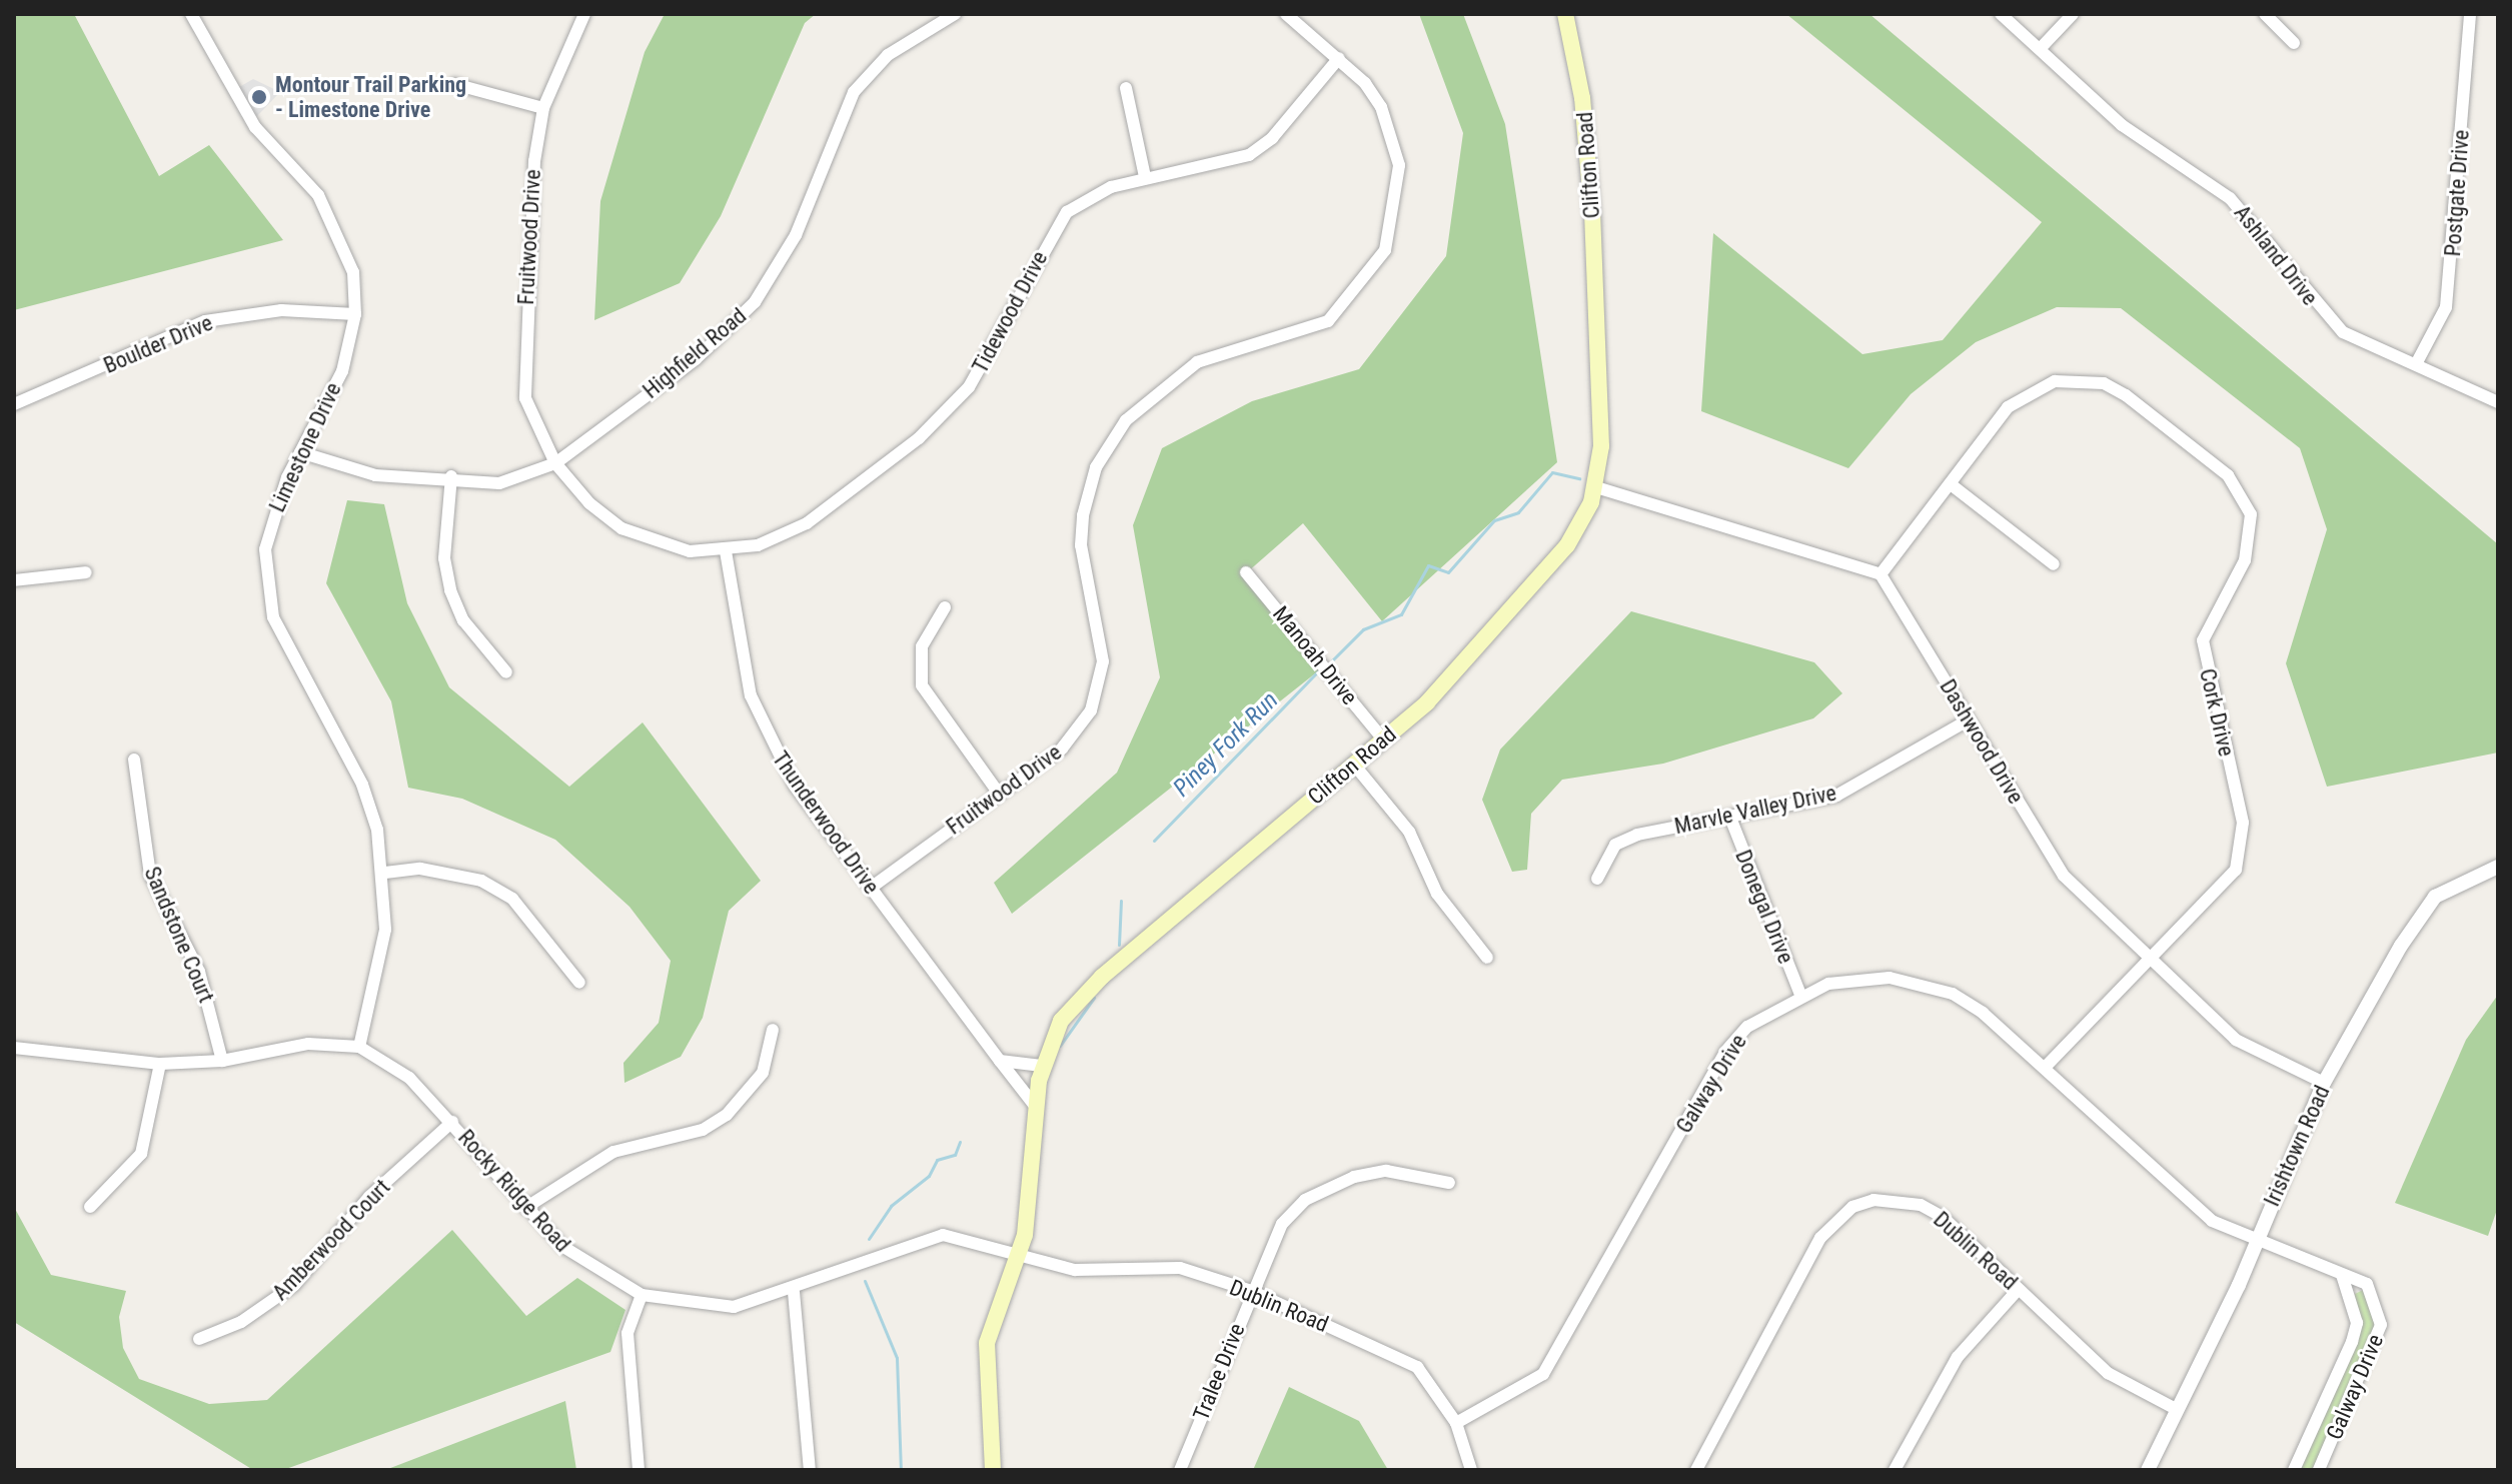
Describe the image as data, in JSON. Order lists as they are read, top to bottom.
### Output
{
  "streets": {
    "main road": ["Clifton Road"],
    "street": [
      "Postgate Drive",
      "Fruitwood Drive",
      "Ashland Drive",
      "Tidewood Drive",
      "Boulder Drive",
      "Highfield Road",
      "Limestone Drive",
      "Manoah Drive",
      "Cork Drive",
      "Dashwood Drive",
      "Marvle Valley Drive",
      "Thunderwood Drive",
      "Donegal Drive",
      "Sandstone Court",
      "Galway Drive",
      "Irishtown Road",
      "Rocky Ridge Road",
      "Amberwood Court",
      "Dublin Road",
      "Tralee Drive"
    ]
  },
  "crossings": [
    ["Clifton Road", "Manoah Drive"],
    ["Clifton Road", "Thunderwood Drive"],
    ["Clifton Road", "Rocky Ridge Road"],
    ["Clifton Road", "Dublin Road"],
    ["Postgate Drive", "Ashland Drive"],
    ["Fruitwood Drive", "Tidewood Drive"],
    ["Fruitwood Drive", "Highfield Road"],
    ["Fruitwood Drive", "Thunderwood Drive"],
    ["Tidewood Drive", "Highfield Road"],
    ["Tidewood Drive", "Thunderwood Drive"],
    ["Boulder Drive", "Limestone Drive"],
    ["Highfield Road", "Limestone Drive"],
    ["Limestone Drive", "Rocky Ridge Road"],
    ["Cork Drive", "Dashwood Drive"],
    ["Cork Drive", "Galway Drive"],
    ["Dashwood Drive", "Marvle Valley Drive"],
    ["Dashwood Drive", "Irishtown Road"],
    ["Marvle Valley Drive", "Donegal Drive"],
    ["Donegal Drive", "Galway Drive"],
    ["Sandstone Court", "Rocky Ridge Road"],
    ["Galway Drive", "Irishtown Road"],
    ["Galway Drive", "Dublin Road"],
    ["Irishtown Road", "Dublin Road"],
    ["Rocky Ridge Road", "Amberwood Court"],
    ["Rocky Ridge Road", "Dublin Road"],
    ["Dublin Road", "Tralee Drive"]
  ],
  "water": ["Piney Fork Run"],
  "places": ["Montour Trail Parking - Limestone Drive"]
}
